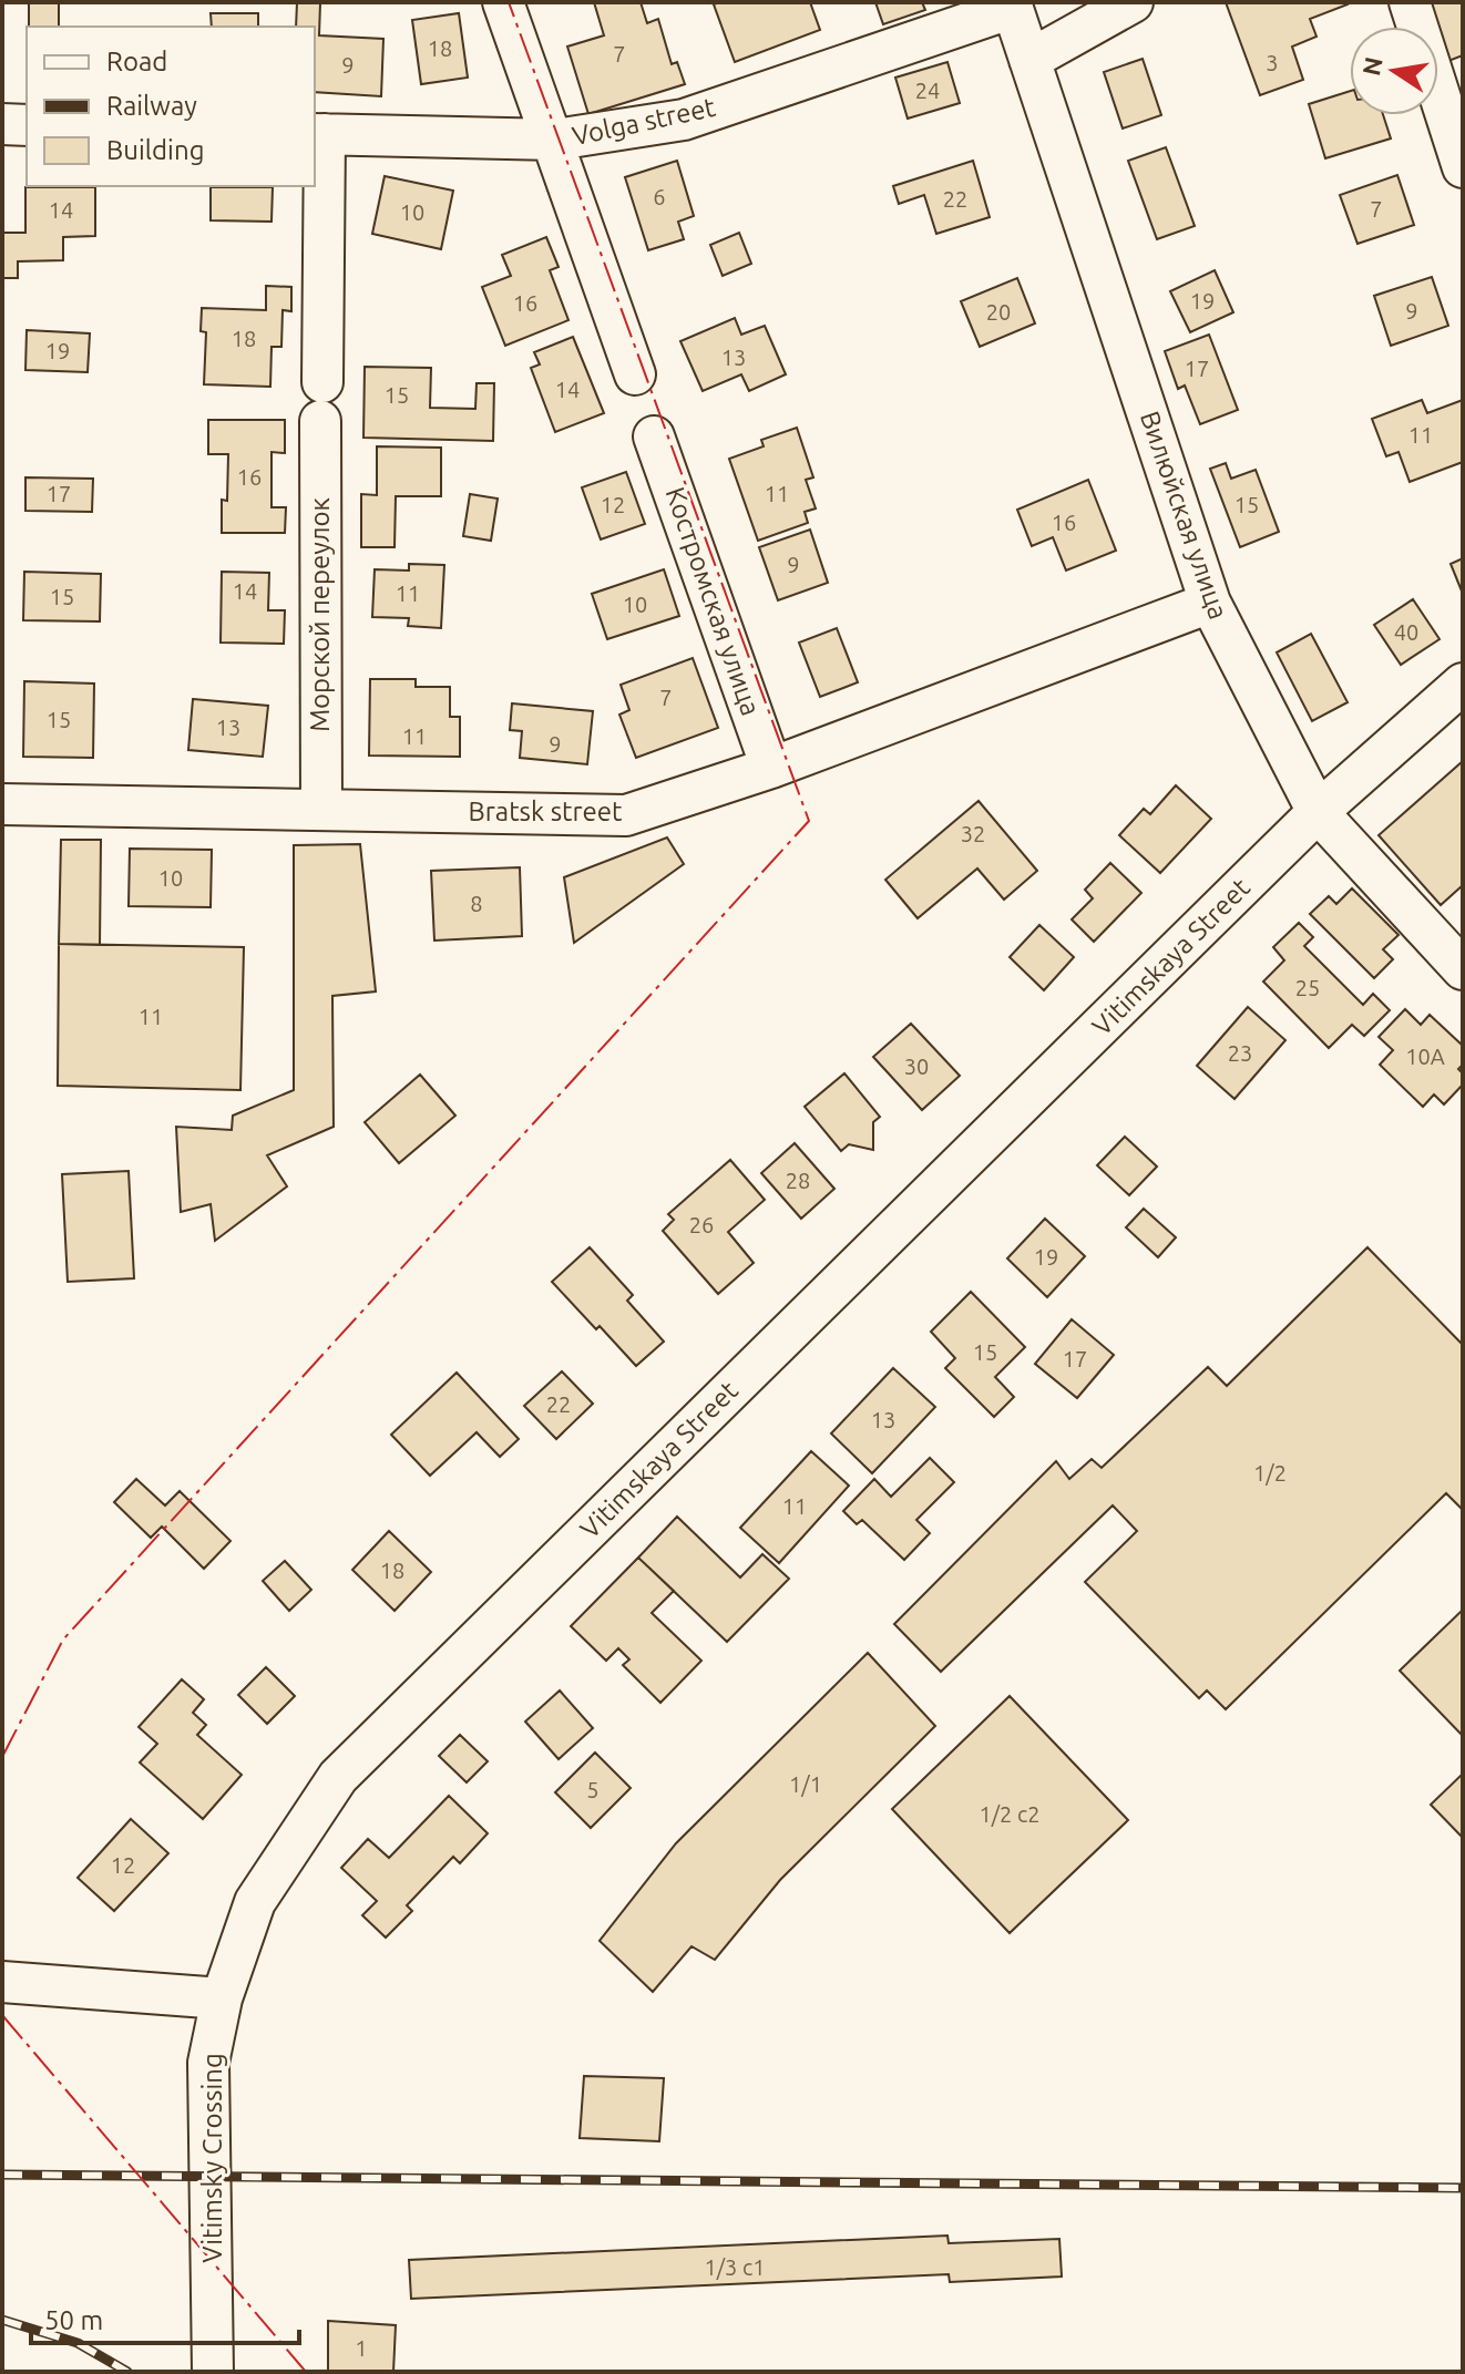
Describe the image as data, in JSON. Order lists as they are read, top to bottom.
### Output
{
  "streets": {
    "street": [
      "Volga street",
      "Вилюйская улица",
      "Костромская улица",
      "Морской переулок",
      "Bratsk street",
      "Vitimskaya Street",
      "Vitimsky Crossing"
    ]
  },
  "crossings": [
    ["Volga street", "Вилюйская улица"],
    ["Volga street", "Морской переулок"],
    ["Вилюйская улица", "Bratsk street"],
    ["Вилюйская улица", "Vitimskaya Street"],
    ["Костромская улица", "Bratsk street"],
    ["Морской переулок", "Bratsk street"],
    ["Vitimskaya Street", "Vitimsky Crossing"]
  ],
  "house_numbers": [
    "18",
    "7",
    "3",
    "9",
    "24",
    "6",
    "22",
    "7",
    "14",
    "10",
    "19",
    "16",
    "9",
    "20",
    "18",
    "19",
    "13",
    "17",
    "14",
    "15",
    "11",
    "16",
    "17",
    "11",
    "12",
    "15",
    "16",
    "9",
    "14",
    "11",
    "15",
    "10",
    "40",
    "7",
    "15",
    "13",
    "11",
    "9",
    "32",
    "10",
    "8",
    "25",
    "11",
    "23",
    "10А",
    "30",
    "28",
    "26",
    "19",
    "15",
    "17",
    "22",
    "13",
    "1/2",
    "11",
    "18",
    "1/1",
    "5",
    "1/2 с2",
    "12",
    "1/3 с1",
    "1"
  ],
  "legend": ["Road", "Railway", "Building"],
  "scale_bar": "50 m",
  "north": "left"
}
